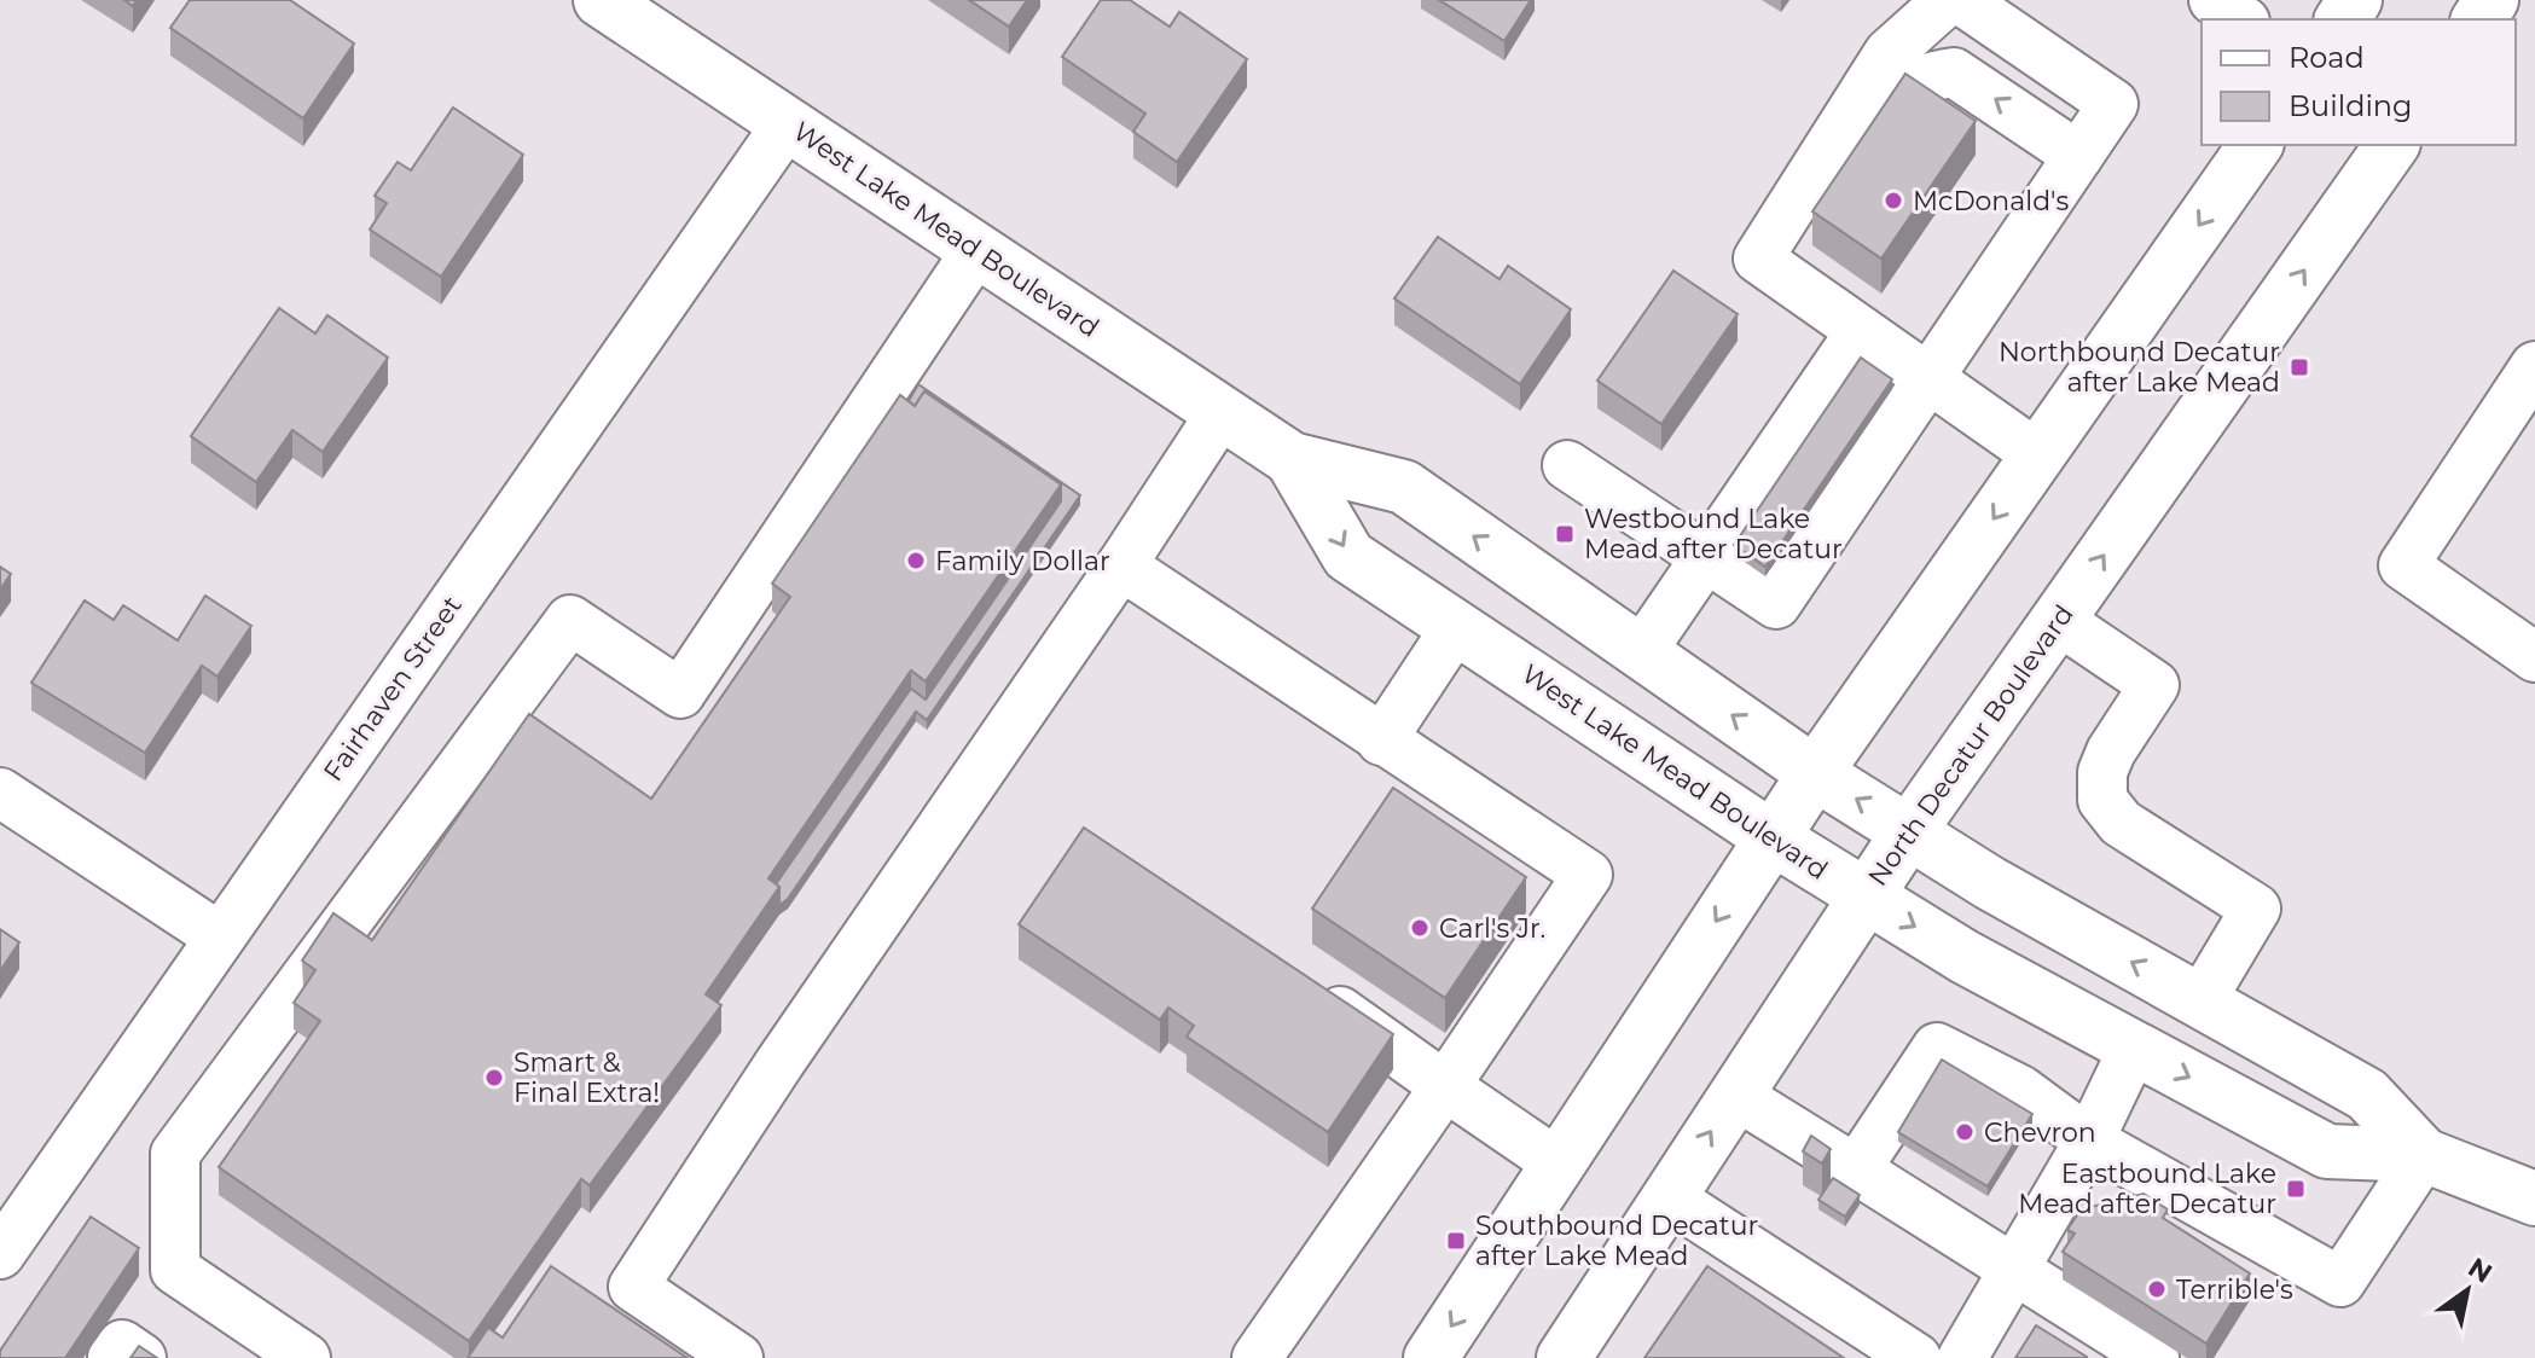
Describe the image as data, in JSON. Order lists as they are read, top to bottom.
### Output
{
  "streets": {
    "main road": ["West Lake Mead Boulevard", "North Decatur Boulevard"],
    "street": ["Fairhaven Street"]
  },
  "crossings": [
    ["West Lake Mead Boulevard", "Fairhaven Street"],
    ["West Lake Mead Boulevard", "North Decatur Boulevard"]
  ],
  "places": {
    "other": [
      "McDonald's",
      "Family Dollar",
      "Carl's Jr.",
      "Smart & Final Extra!",
      "Chevron",
      "Terrible's"
    ],
    "transit": [
      "Northbound Decatur after Lake Mead",
      "Westbound Lake Mead after Decatur",
      "Eastbound Lake Mead after Decatur",
      "Southbound Decatur after Lake Mead"
    ]
  },
  "legend": ["Road", "Building"],
  "north": "top right"
}
